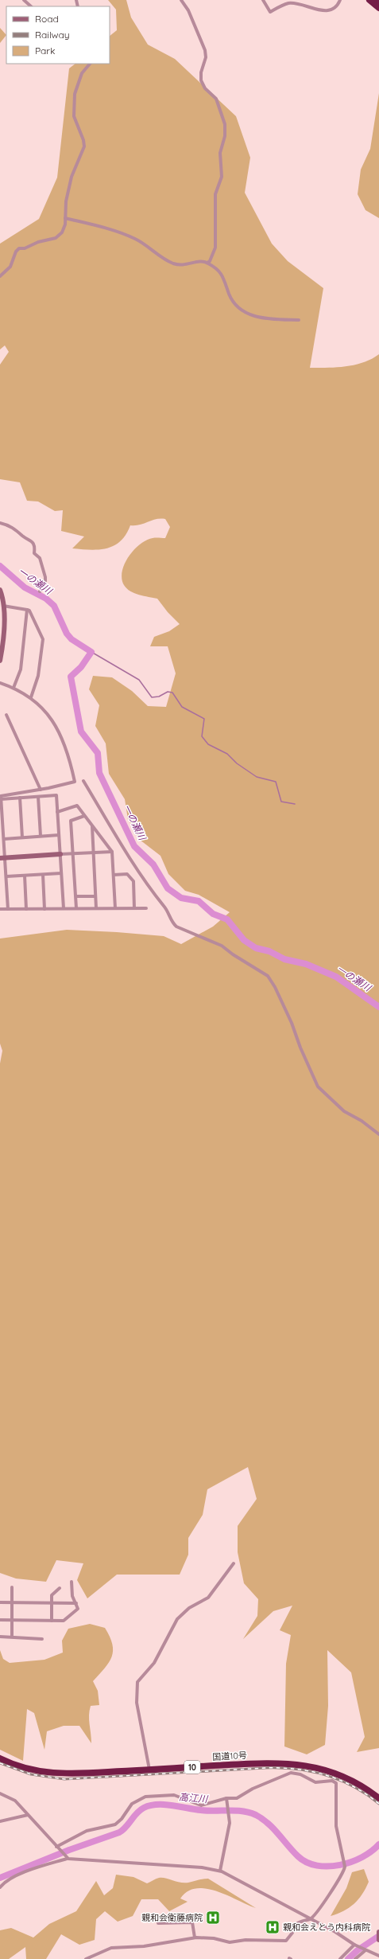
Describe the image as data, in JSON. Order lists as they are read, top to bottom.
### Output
{
  "streets": {
    "highway": ["国道10号", "10"]
  },
  "water": ["一の瀬川", "高江川"],
  "places": {
    "hospital": ["親和会衛藤病院", "親和会えとう内科病院"]
  },
  "legend": ["Road", "Railway", "Park"]
}
